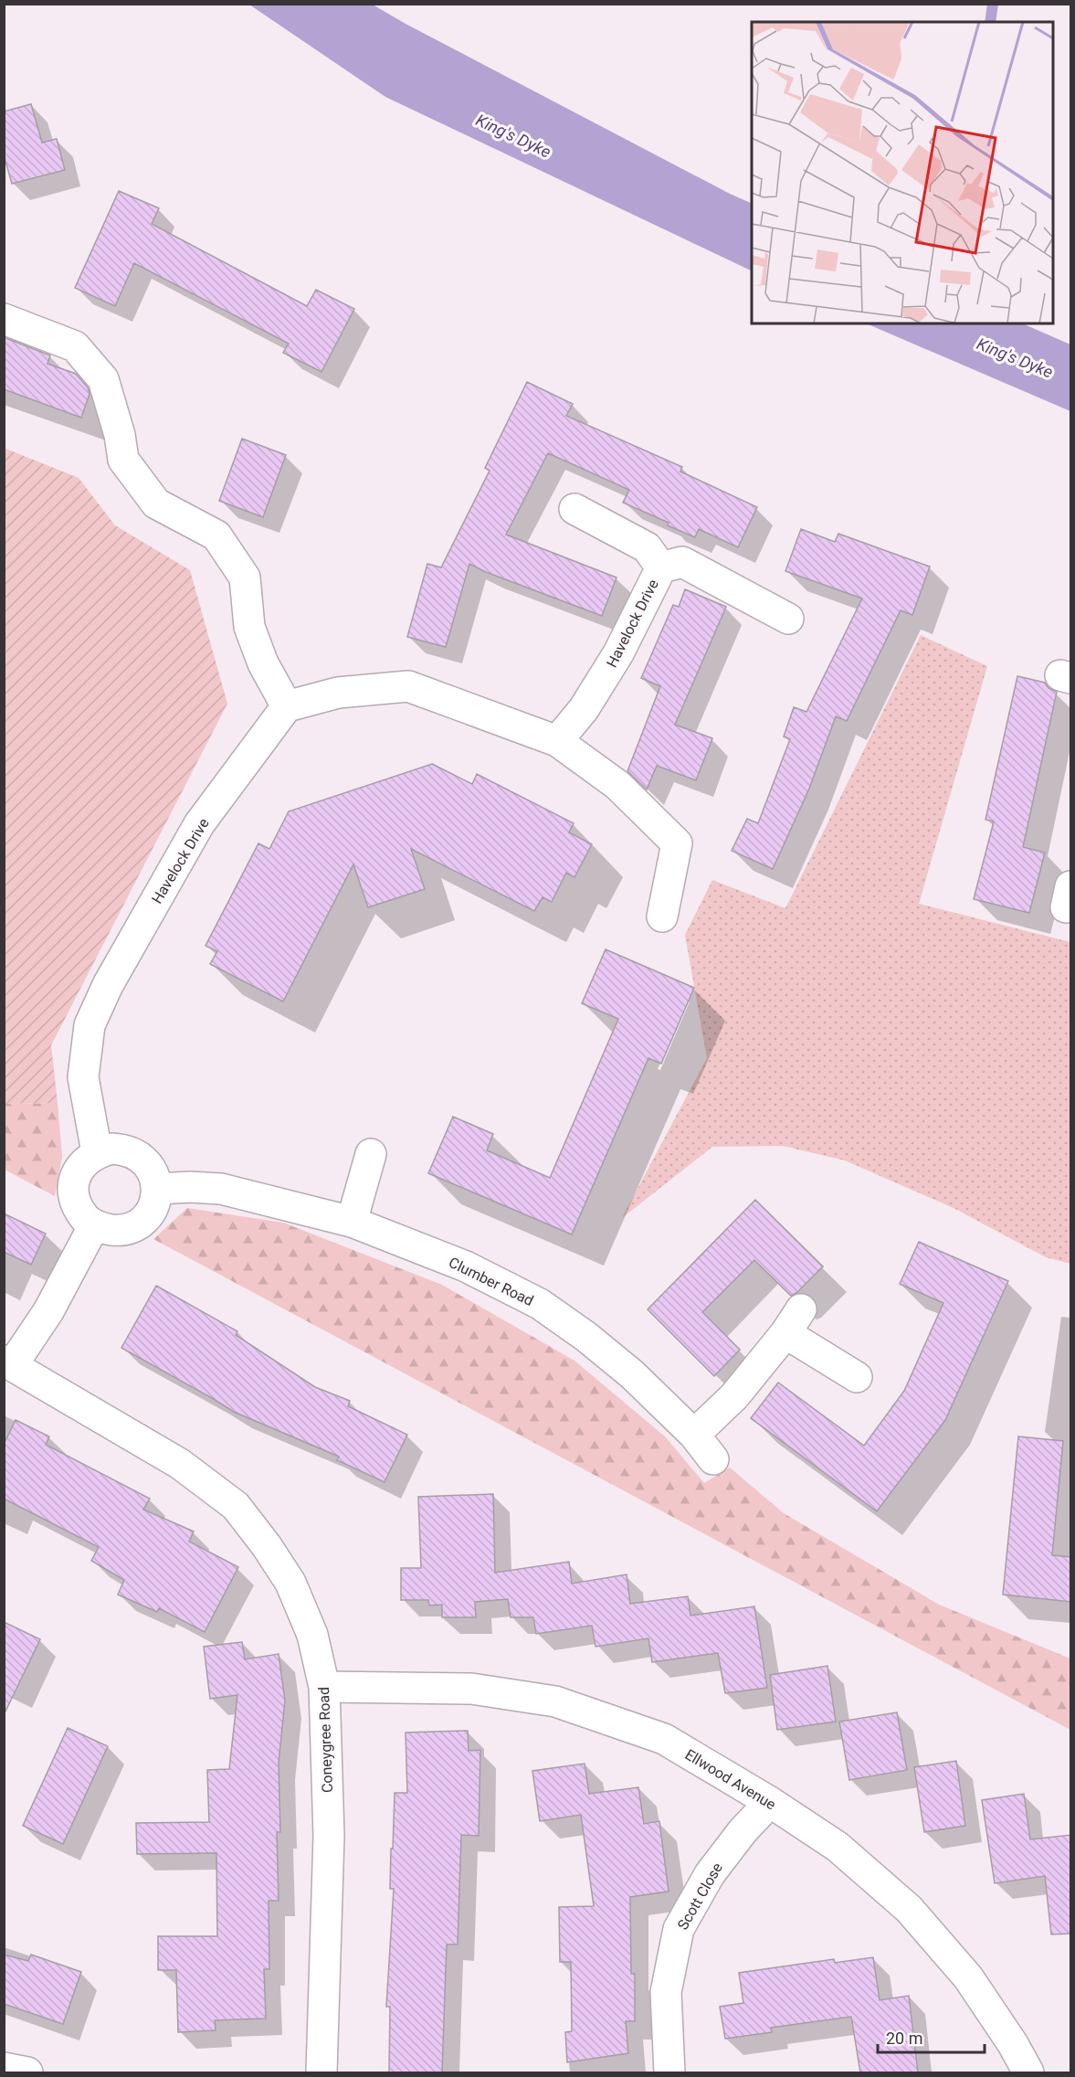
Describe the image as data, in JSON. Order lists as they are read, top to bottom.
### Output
{
  "streets": {
    "street": [
      "Havelock Drive",
      "Clumber Road",
      "Coneygree Road",
      "Ellwood Avenue",
      "Scott Close"
    ]
  },
  "crossings": [
    ["Havelock Drive", "Clumber Road"],
    ["Coneygree Road", "Ellwood Avenue"],
    ["Ellwood Avenue", "Scott Close"]
  ],
  "water": ["King's Dyke"],
  "scale_bar": "20 m"
}
